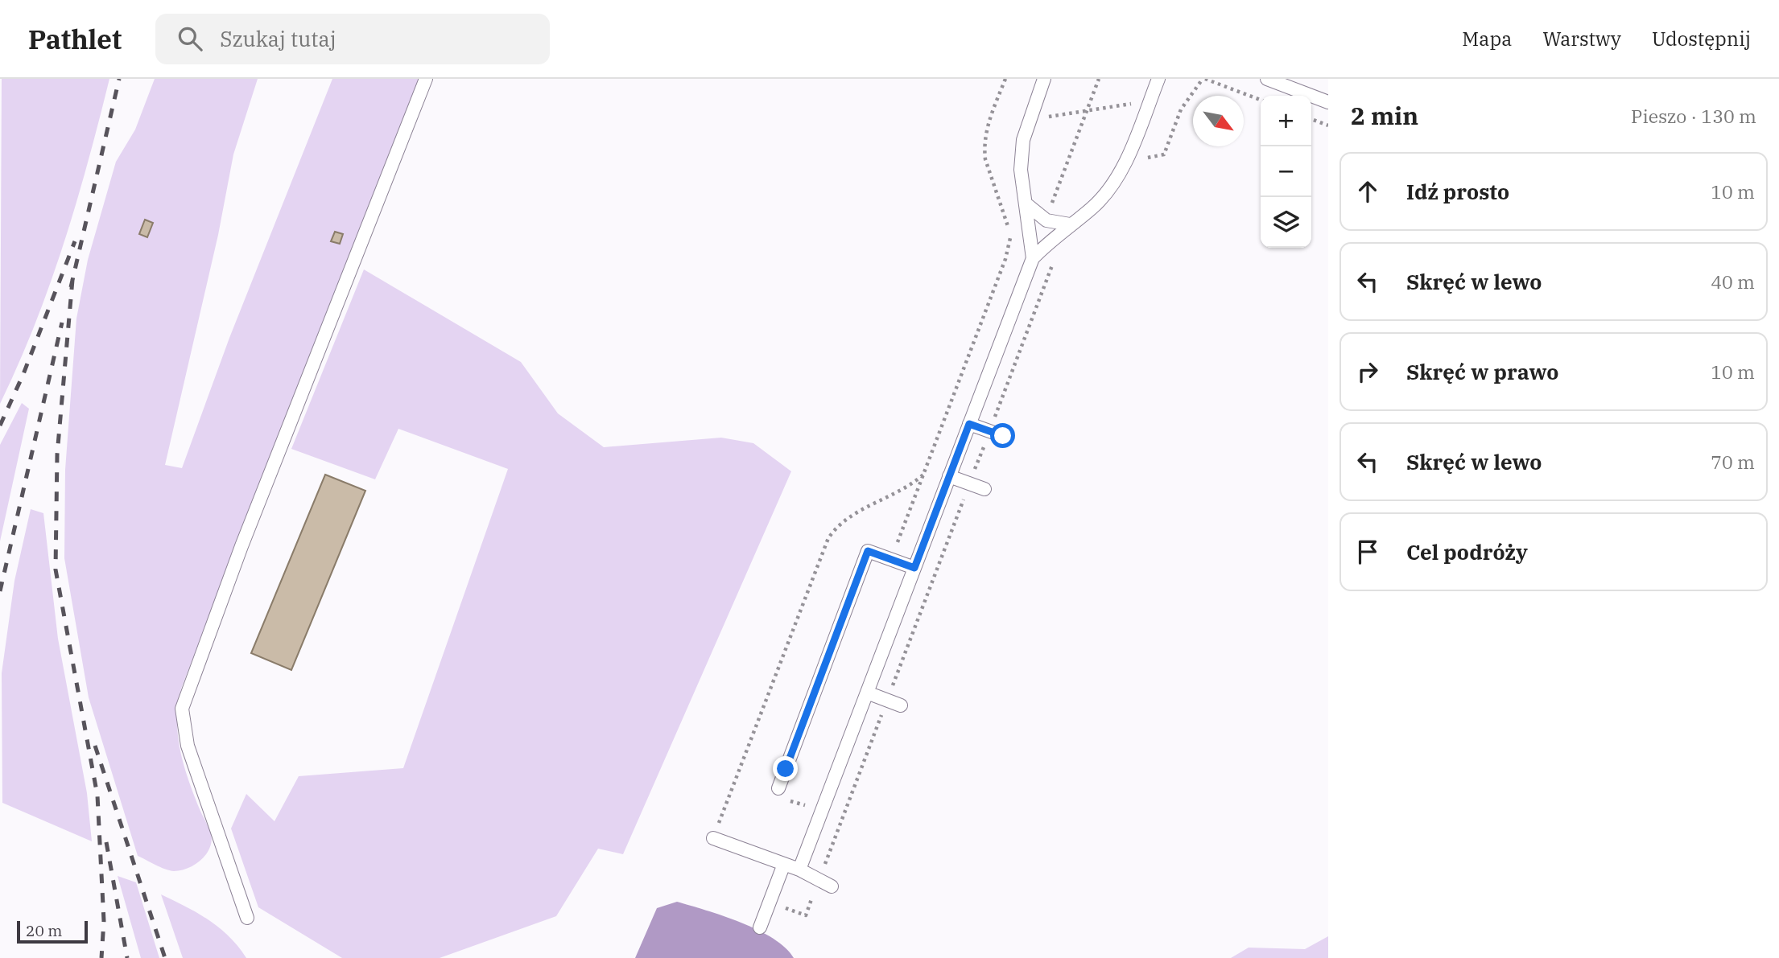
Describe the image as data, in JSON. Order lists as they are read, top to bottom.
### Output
{
  "scale_bar": "20 m",
  "north": "bottom right",
  "page": {
    "header": "Pathlet",
    "search": "Szukaj tutaj",
    "nav": ["Mapa", "Warstwy", "Udostępnij"],
    "heading": ["2 min", "Pieszo · 130 m"],
    "map_buttons": ["+", "−"],
    "list": [
      ["Idź prosto", "10 m"],
      ["Skręć w lewo", "40 m"],
      ["Skręć w prawo", "10 m"],
      ["Skręć w lewo", "70 m"],
      "Cel podróży"
    ],
    "scale": "20 m"
  }
}
